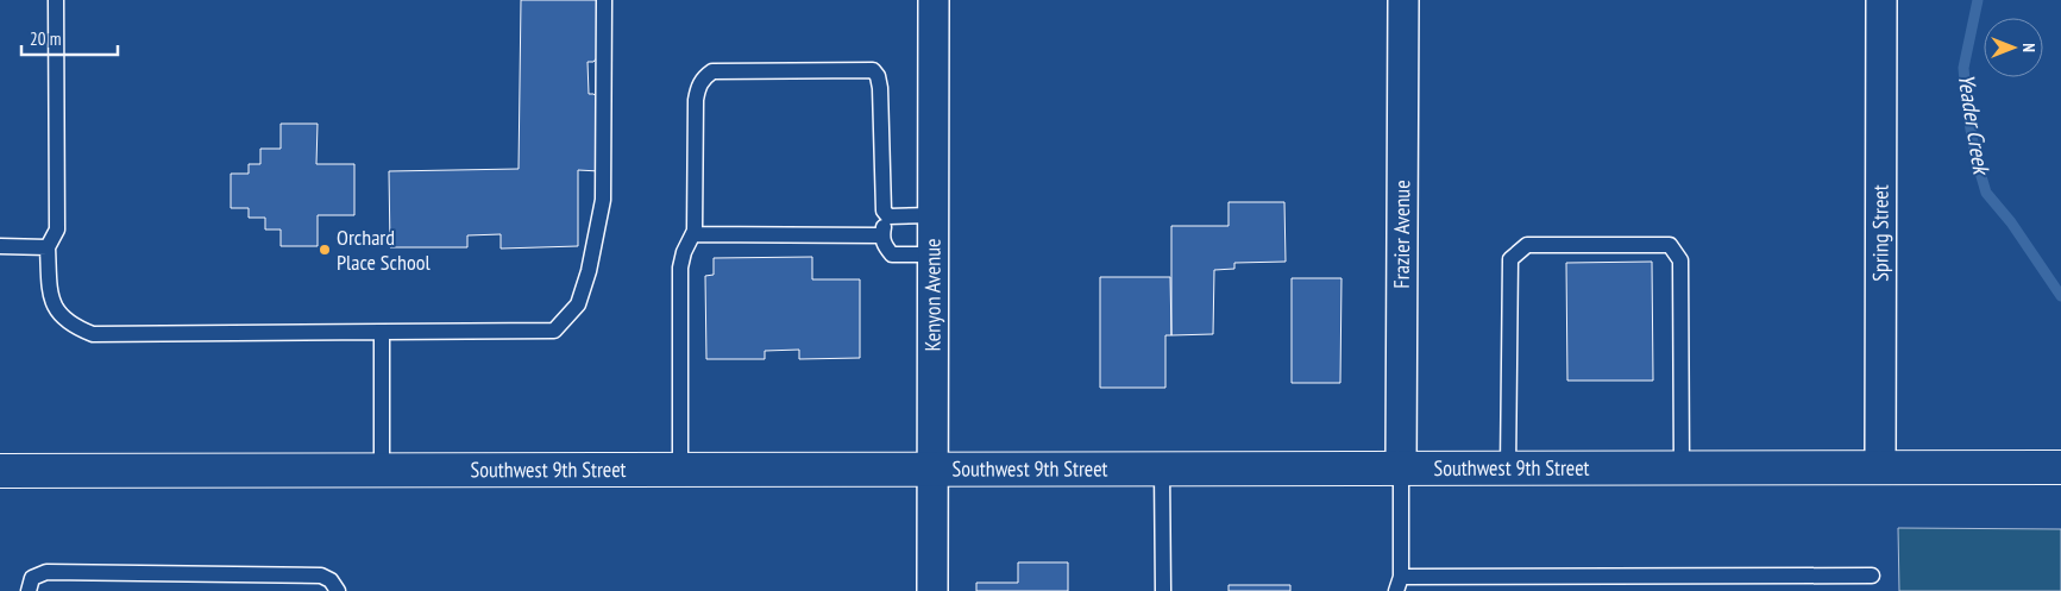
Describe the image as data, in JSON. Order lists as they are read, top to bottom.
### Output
{
  "streets": {
    "main road": ["Southwest 9th Street"],
    "street": ["Frazier Avenue", "Spring Street", "Kenyon Avenue"]
  },
  "crossings": [
    ["Frazier Avenue", "Southwest 9th Street"],
    ["Spring Street", "Southwest 9th Street"],
    ["Kenyon Avenue", "Southwest 9th Street"]
  ],
  "water": ["Yeader Creek"],
  "places": ["Orchard Place School"],
  "scale_bar": "20 m",
  "north": "right"
}
